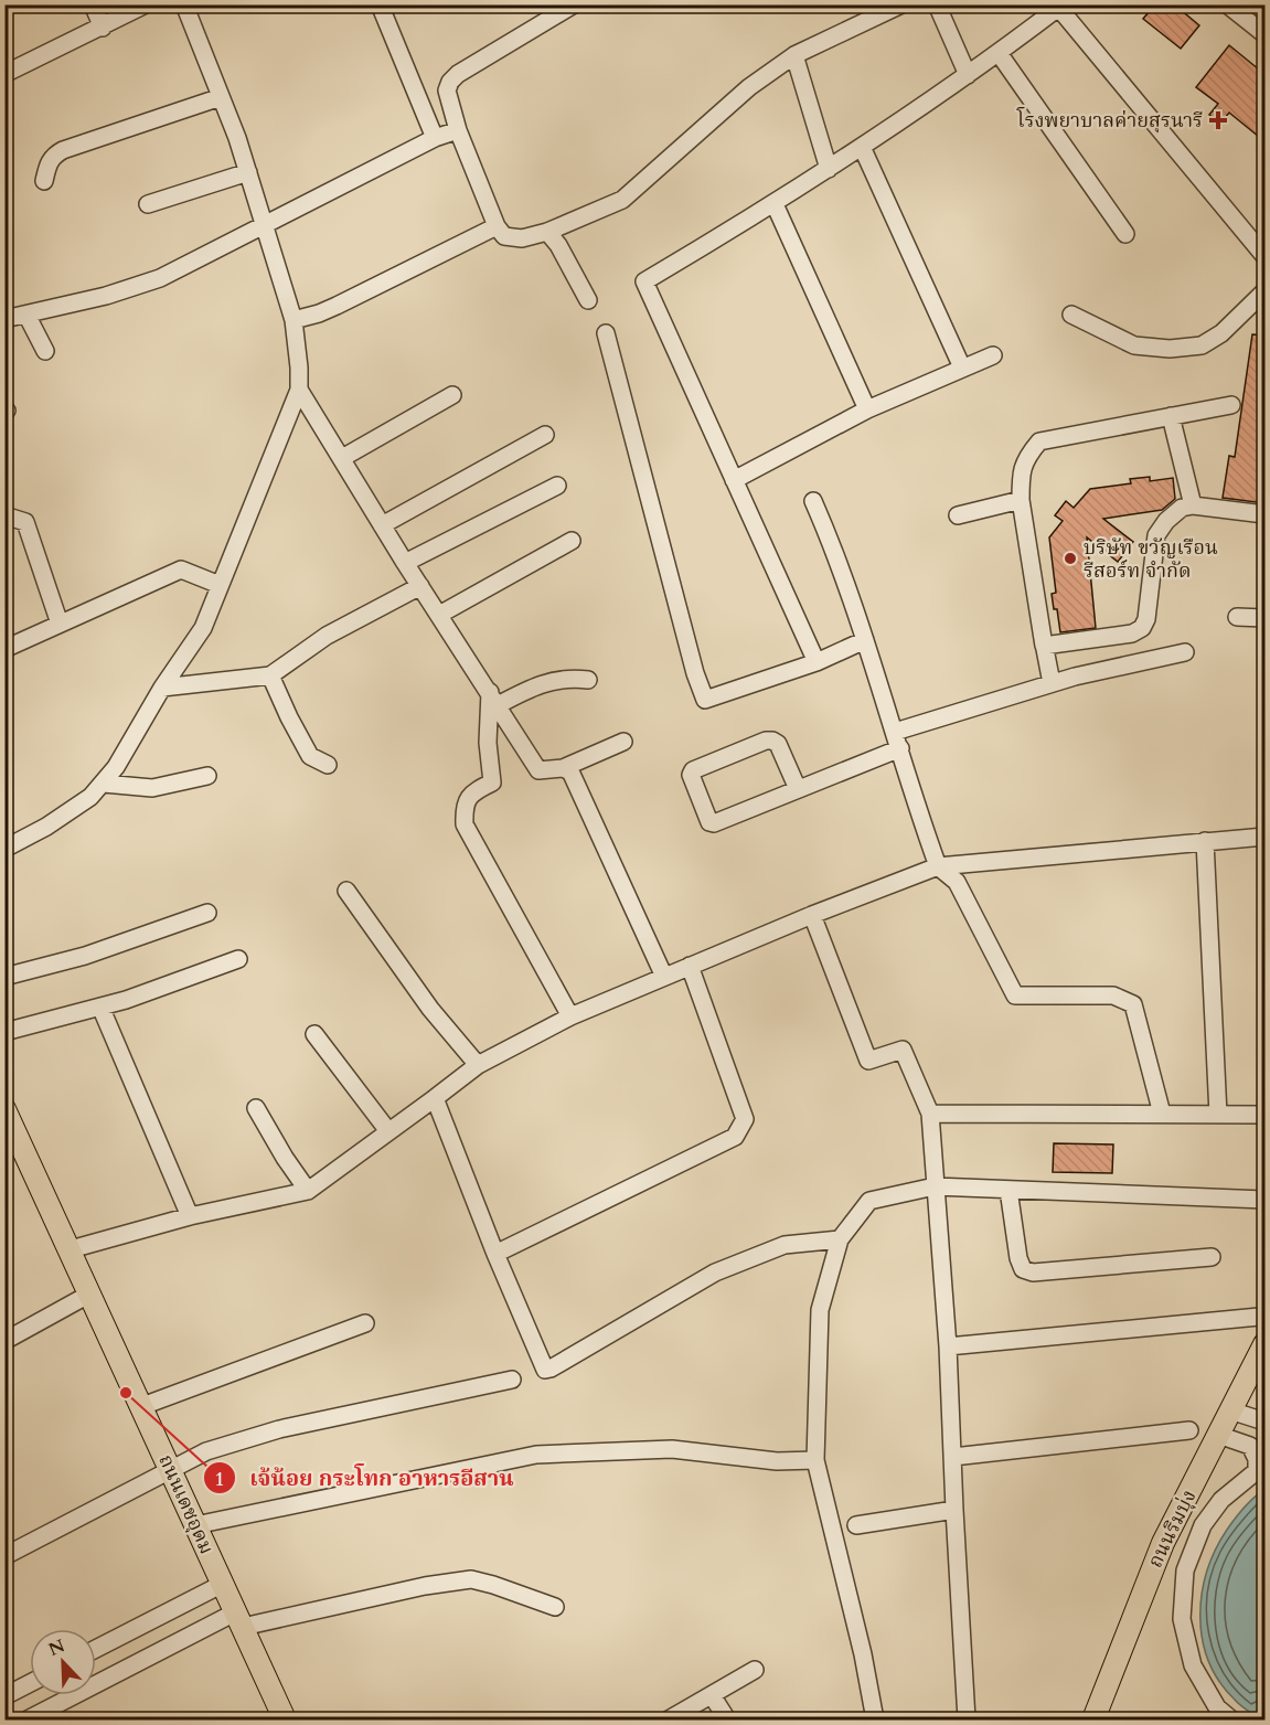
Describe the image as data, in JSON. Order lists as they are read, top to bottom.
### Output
{
  "streets": {
    "main road": ["ถนนเดชอุดม", "ถนนริมบุ่ง"]
  },
  "places": {
    "health": ["โรงพยาบาลค่ายสุรนารี"],
    "other": ["บริษัท ขวัญเรือน รีสอร์ท จำกัด", "เจ้น้อย กระโทก อาหารอีสาน"]
  },
  "north": "top left"
}
